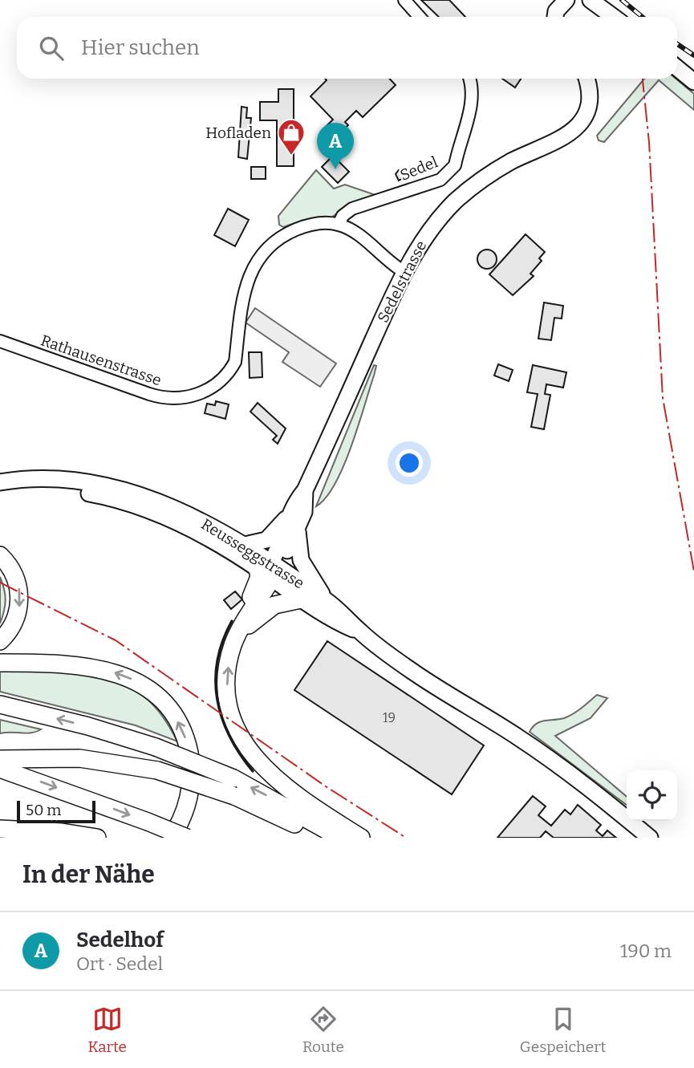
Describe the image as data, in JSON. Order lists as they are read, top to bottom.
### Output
{
  "streets": {
    "main road": ["Sedelstrasse", "Reusseggstrasse"],
    "street": ["Sedel", "Rathausenstrasse"]
  },
  "crossings": [
    ["Sedel", "Rathausenstrasse"]
  ],
  "places": {
    "shop": ["Hofladen"]
  },
  "house_numbers": ["19"],
  "scale_bar": "50 m",
  "page": {
    "search": "Hier suchen",
    "pins": "A",
    "scale": "50 m",
    "heading": "In der Nähe",
    "list": [
      {
        "mark": "A",
        "name": "Sedelhof",
        "note": "Ort · Sedel",
        "value": "190 m"
      }
    ],
    "nav": ["Karte", "Route", "Gespeichert"]
  }
}
